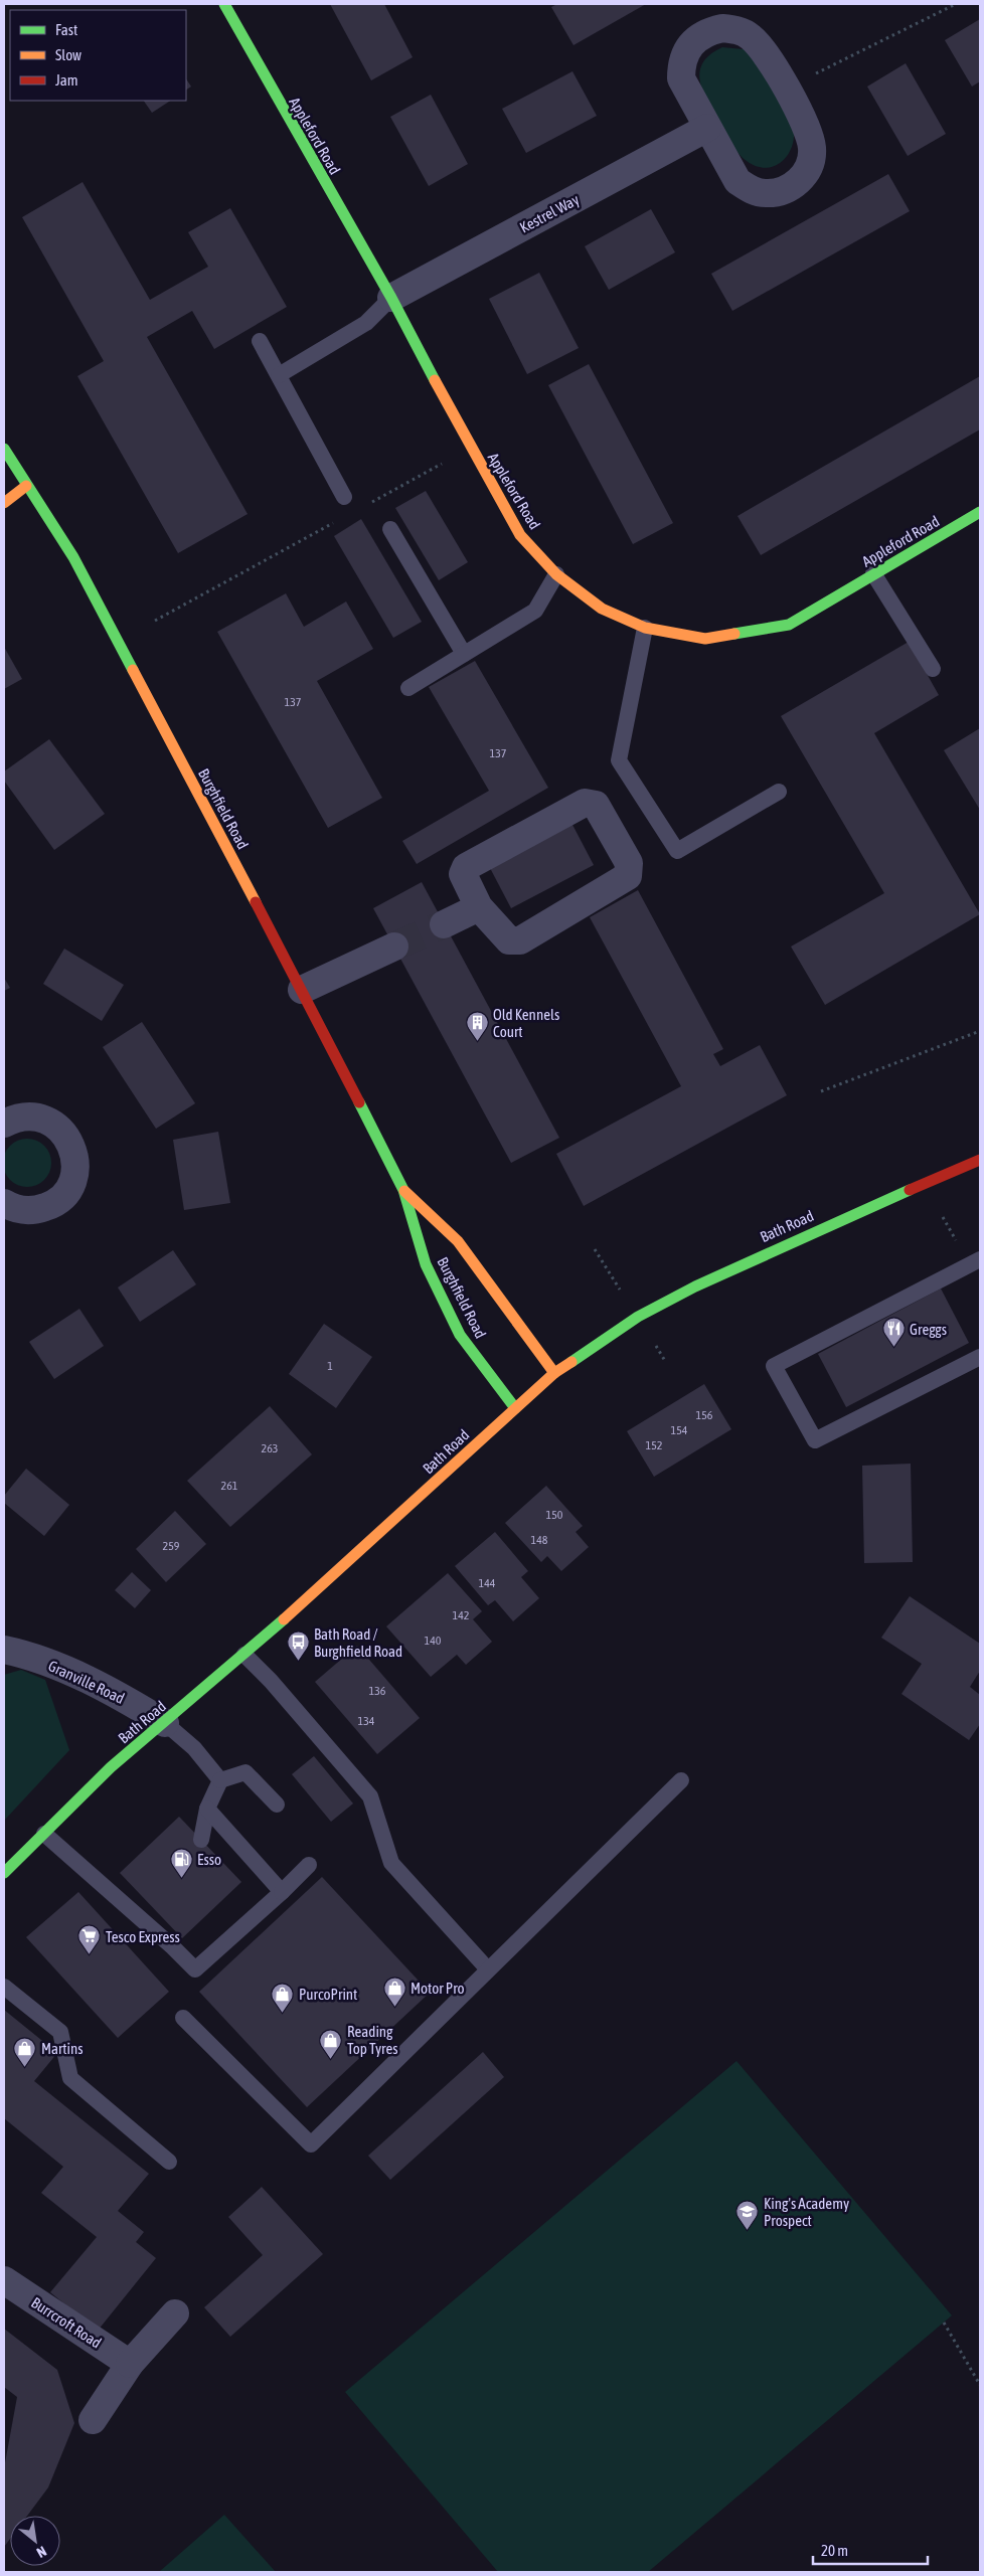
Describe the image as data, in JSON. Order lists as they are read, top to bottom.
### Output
{
  "streets": {
    "street": [
      "Appleford Road",
      "Kestrel Way",
      "Burghfield Road",
      "Bath Road",
      "Granville Road",
      "Burrcroft Road"
    ]
  },
  "crossings": [
    ["Appleford Road", "Kestrel Way"],
    ["Burghfield Road", "Bath Road"],
    ["Bath Road", "Granville Road"]
  ],
  "places": {
    "building": ["Old Kennels Court"],
    "restaurant": ["Greggs"],
    "bus stop": ["Bath Road / Burghfield Road"],
    "fuel station": ["Esso"],
    "supermarket": ["Tesco Express"],
    "shop": [
      "Motor Pro",
      "PurcoPrint",
      "Reading Top Tyres",
      "Martins"
    ],
    "school or university": ["King's Academy Prospect"]
  },
  "house_numbers": [
    "137",
    "137",
    "1",
    "156",
    "154",
    "152",
    "263",
    "261",
    "150",
    "148",
    "259",
    "144",
    "142",
    "140",
    "136",
    "134"
  ],
  "legend": ["Fast", "Slow", "Jam"],
  "scale_bar": "20 m",
  "north": "bottom right"
}
